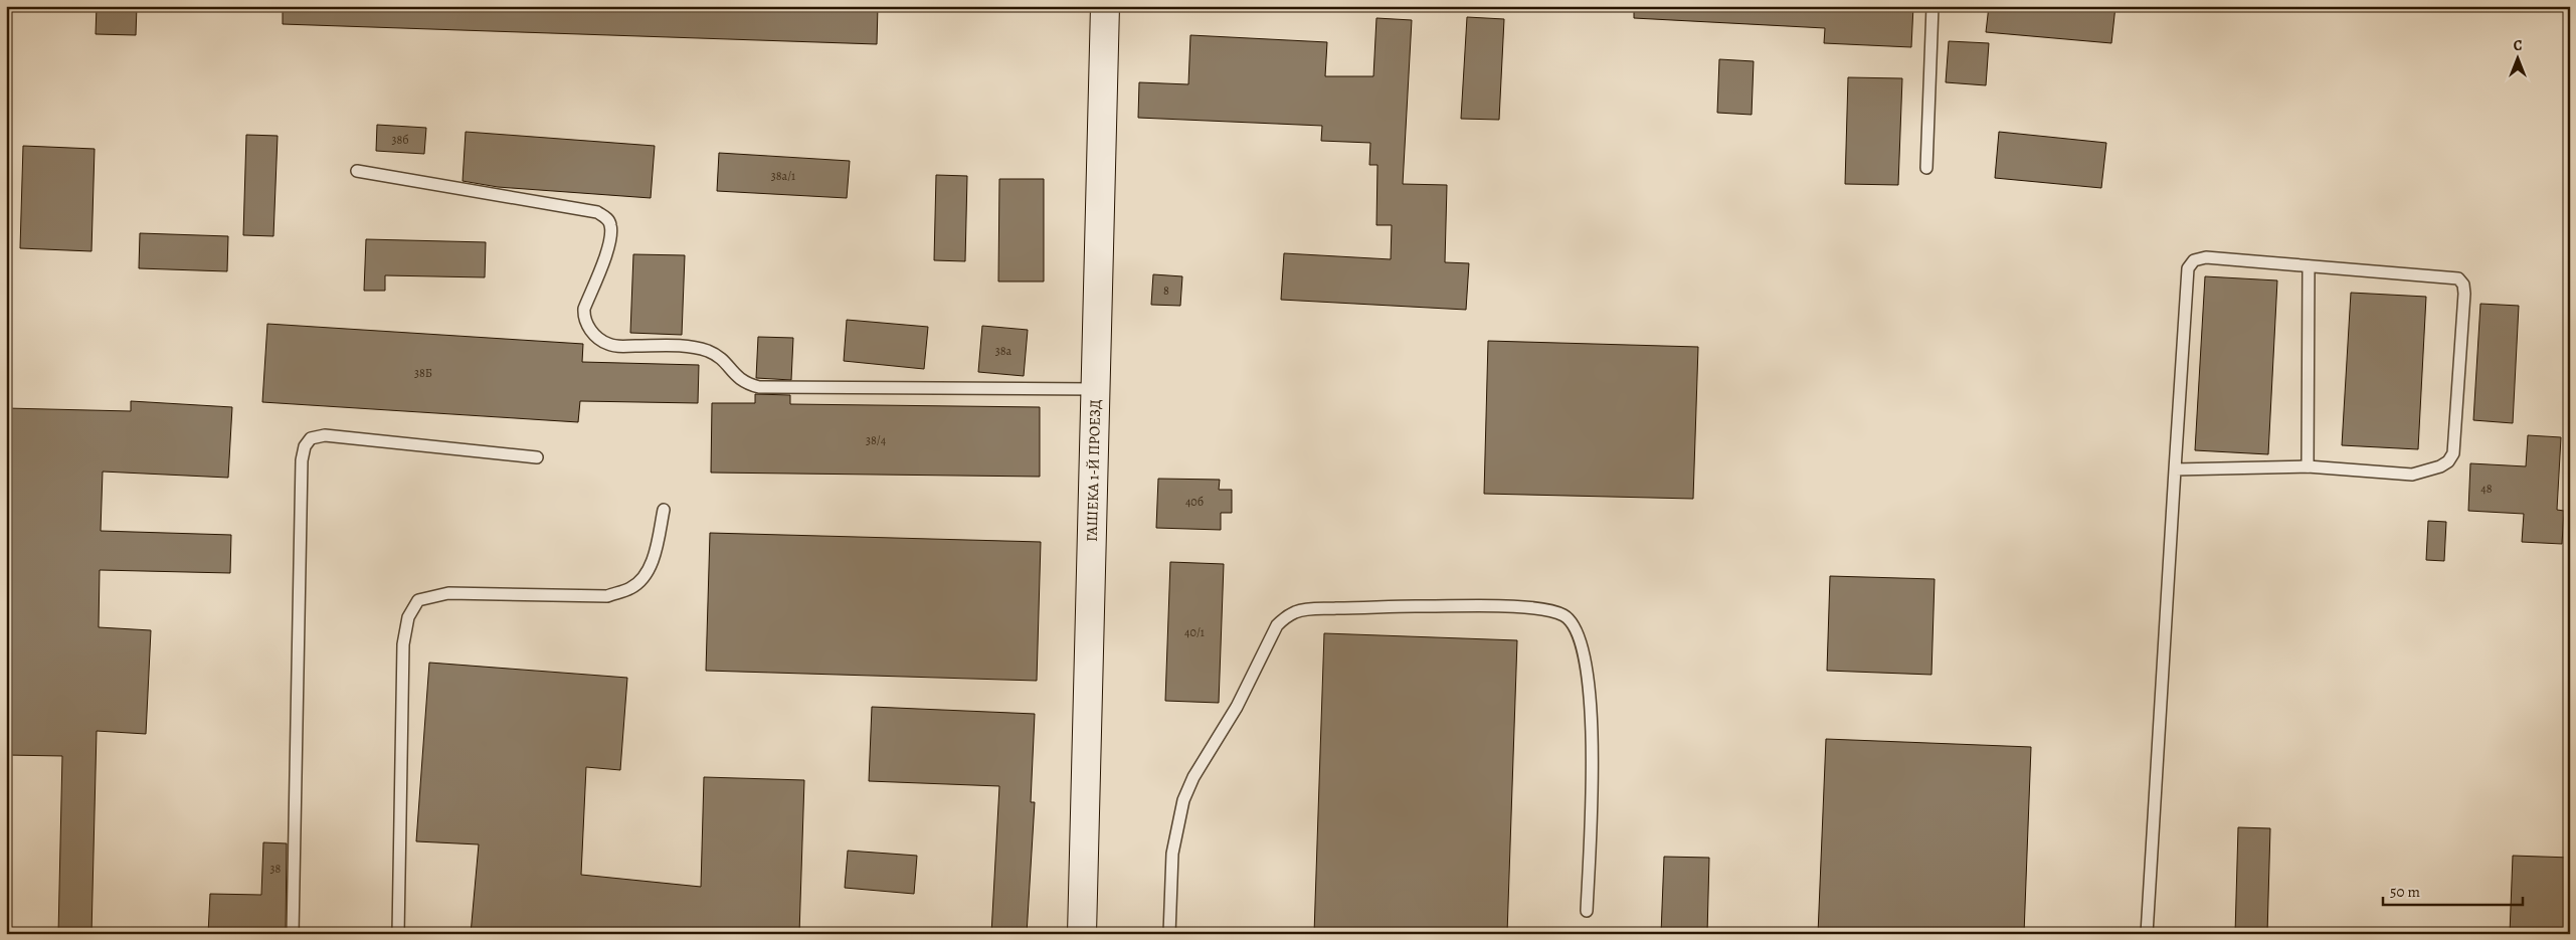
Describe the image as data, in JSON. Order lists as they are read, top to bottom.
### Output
{
  "streets": {
    "main road": ["ГАШЕКА 1-Й ПРОЕЗД"]
  },
  "house_numbers": [
    "38б",
    "38а/1",
    "8",
    "38а",
    "38Б",
    "38/4",
    "48",
    "40б",
    "40/1",
    "38"
  ],
  "scale_bar": "50 m",
  "north": "top"
}
